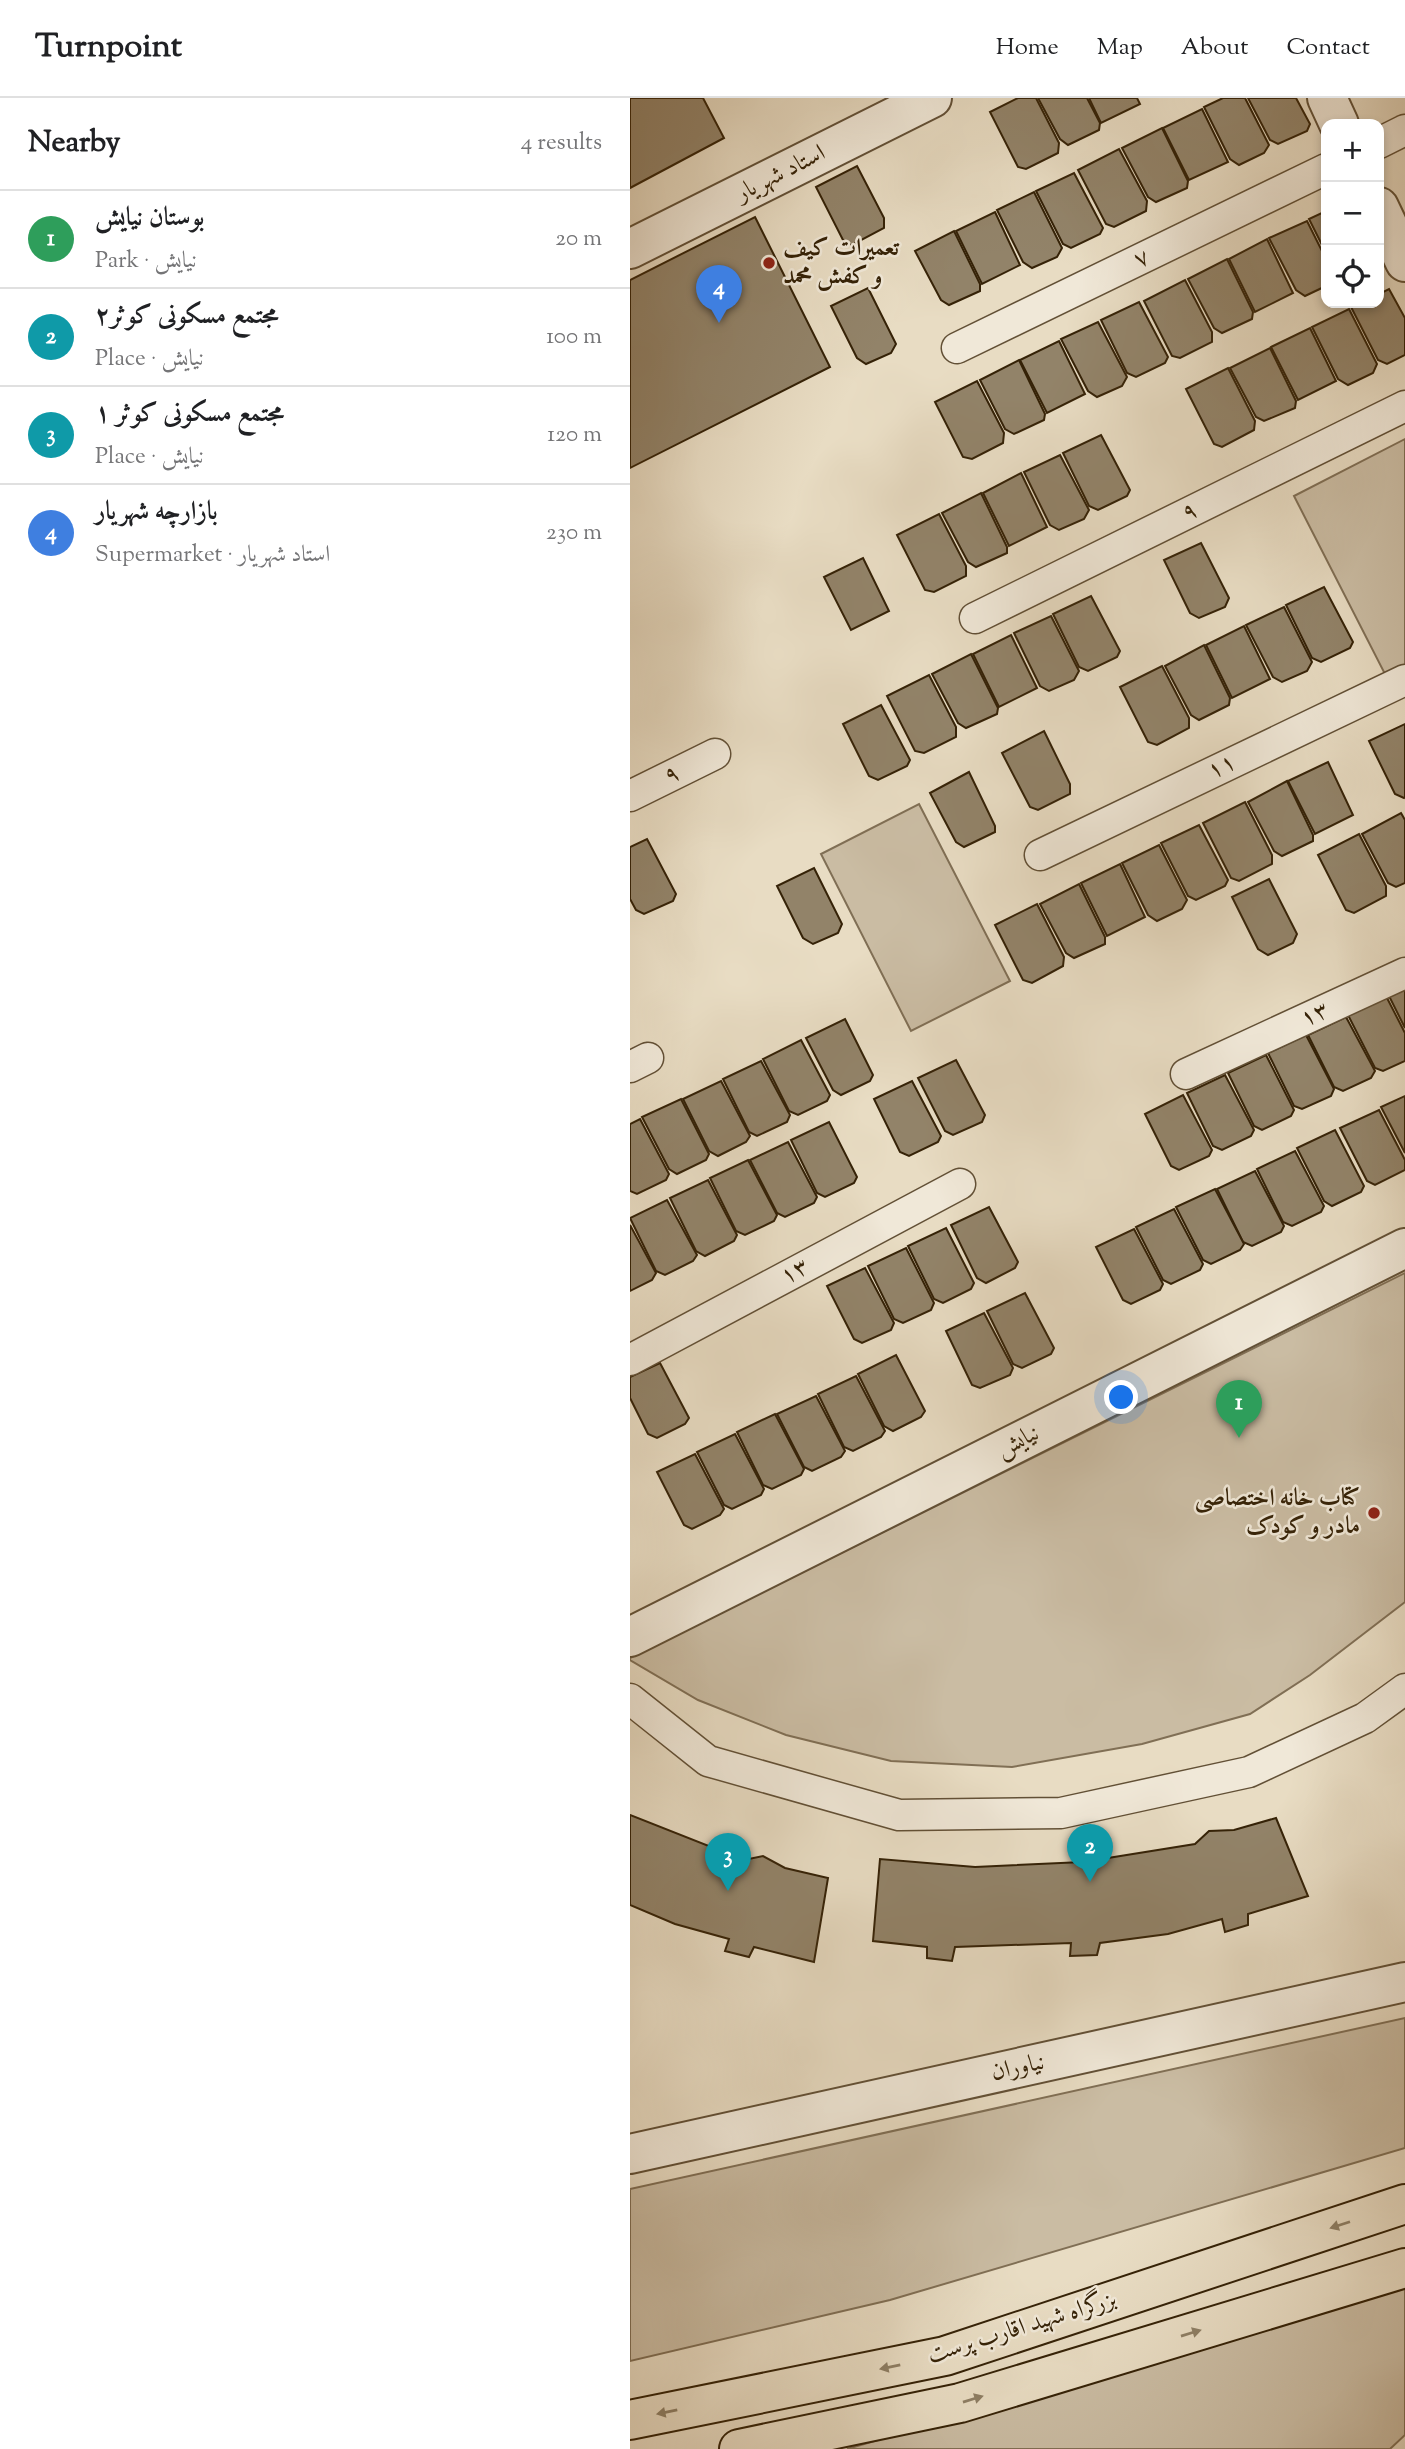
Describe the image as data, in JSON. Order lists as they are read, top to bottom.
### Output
{
  "streets": {
    "highway": ["بزرگراه شهید اقارب پرست"],
    "street": [
      "استاد شهریار",
      "۷",
      "۹",
      "۱۱",
      "۱۳",
      "نیایش",
      "نیاوران"
    ]
  },
  "places": ["تعمیرات کیف و کفش محمد", "کتاب خانه اختصاصی مادر و کودک"],
  "page": {
    "header": "Turnpoint",
    "nav": [
      "Home",
      "Map",
      "About",
      "Contact"
    ],
    "heading": ["Nearby", "4 results"],
    "map_buttons": ["+", "−"],
    "list": [
      {
        "mark": "1",
        "name": "بوستان نیایش",
        "note": "Park · نیایش",
        "value": "20 m"
      },
      {
        "mark": "2",
        "name": "مجتمع مسکونی کوثر۲",
        "note": "Place · نیایش",
        "value": "100 m"
      },
      {
        "mark": "3",
        "name": "مجتمع مسکونی کوثر ۱",
        "note": "Place · نیایش",
        "value": "120 m"
      },
      {
        "mark": "4",
        "name": "بازارچه شهریار",
        "note": "Supermarket · استاد شهریار",
        "value": "230 m"
      }
    ],
    "pins": [
      "4",
      "1",
      "2",
      "3"
    ]
  }
}
